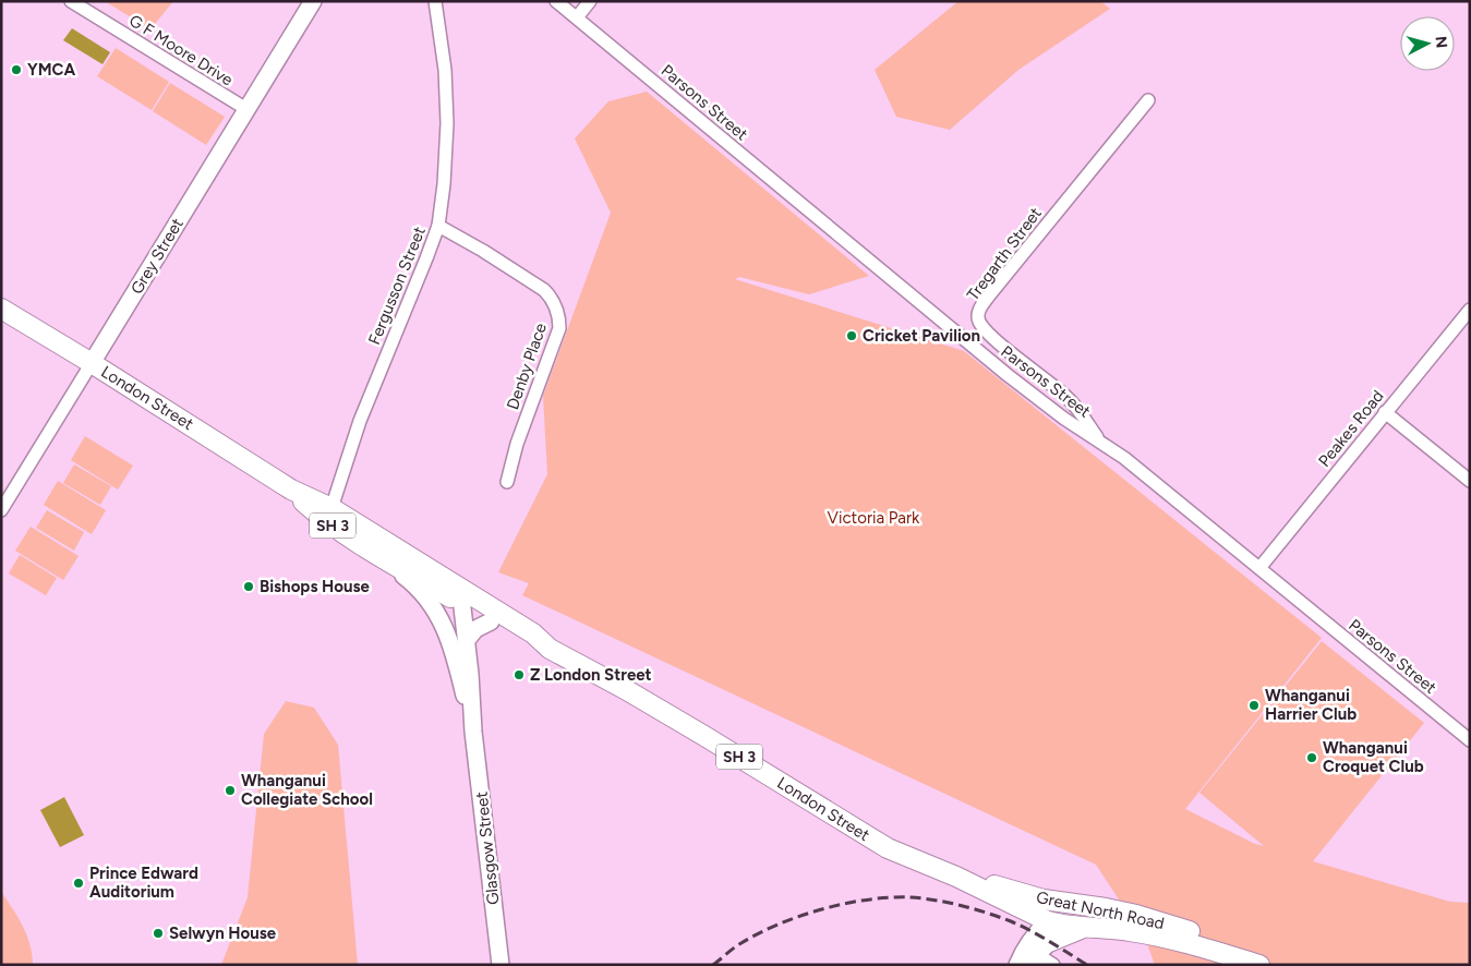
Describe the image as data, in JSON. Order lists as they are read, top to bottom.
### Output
{
  "streets": {
    "highway": ["London Street", "SH 3", "Great North Road"],
    "main road": ["Grey Street", "Glasgow Street"],
    "street": [
      "G F Moore Drive",
      "Parsons Street",
      "Tregarth Street",
      "Fergusson Street",
      "Denby Place",
      "Peakes Road"
    ]
  },
  "crossings": [
    ["G F Moore Drive", "Grey Street"],
    ["Parsons Street", "Tregarth Street"],
    ["Parsons Street", "Peakes Road"],
    ["Grey Street", "London Street"],
    ["Fergusson Street", "Denby Place"],
    ["Fergusson Street", "London Street"],
    ["London Street", "Glasgow Street"],
    ["London Street", "Great North Road"]
  ],
  "parks": ["Victoria Park"],
  "places": [
    "YMCA",
    "Cricket Pavilion",
    "Bishops House",
    "Z London Street",
    "Whanganui Harrier Club",
    "Whanganui Croquet Club",
    "Whanganui Collegiate School",
    "Prince Edward Auditorium",
    "Selwyn House"
  ],
  "north": "right"
}
